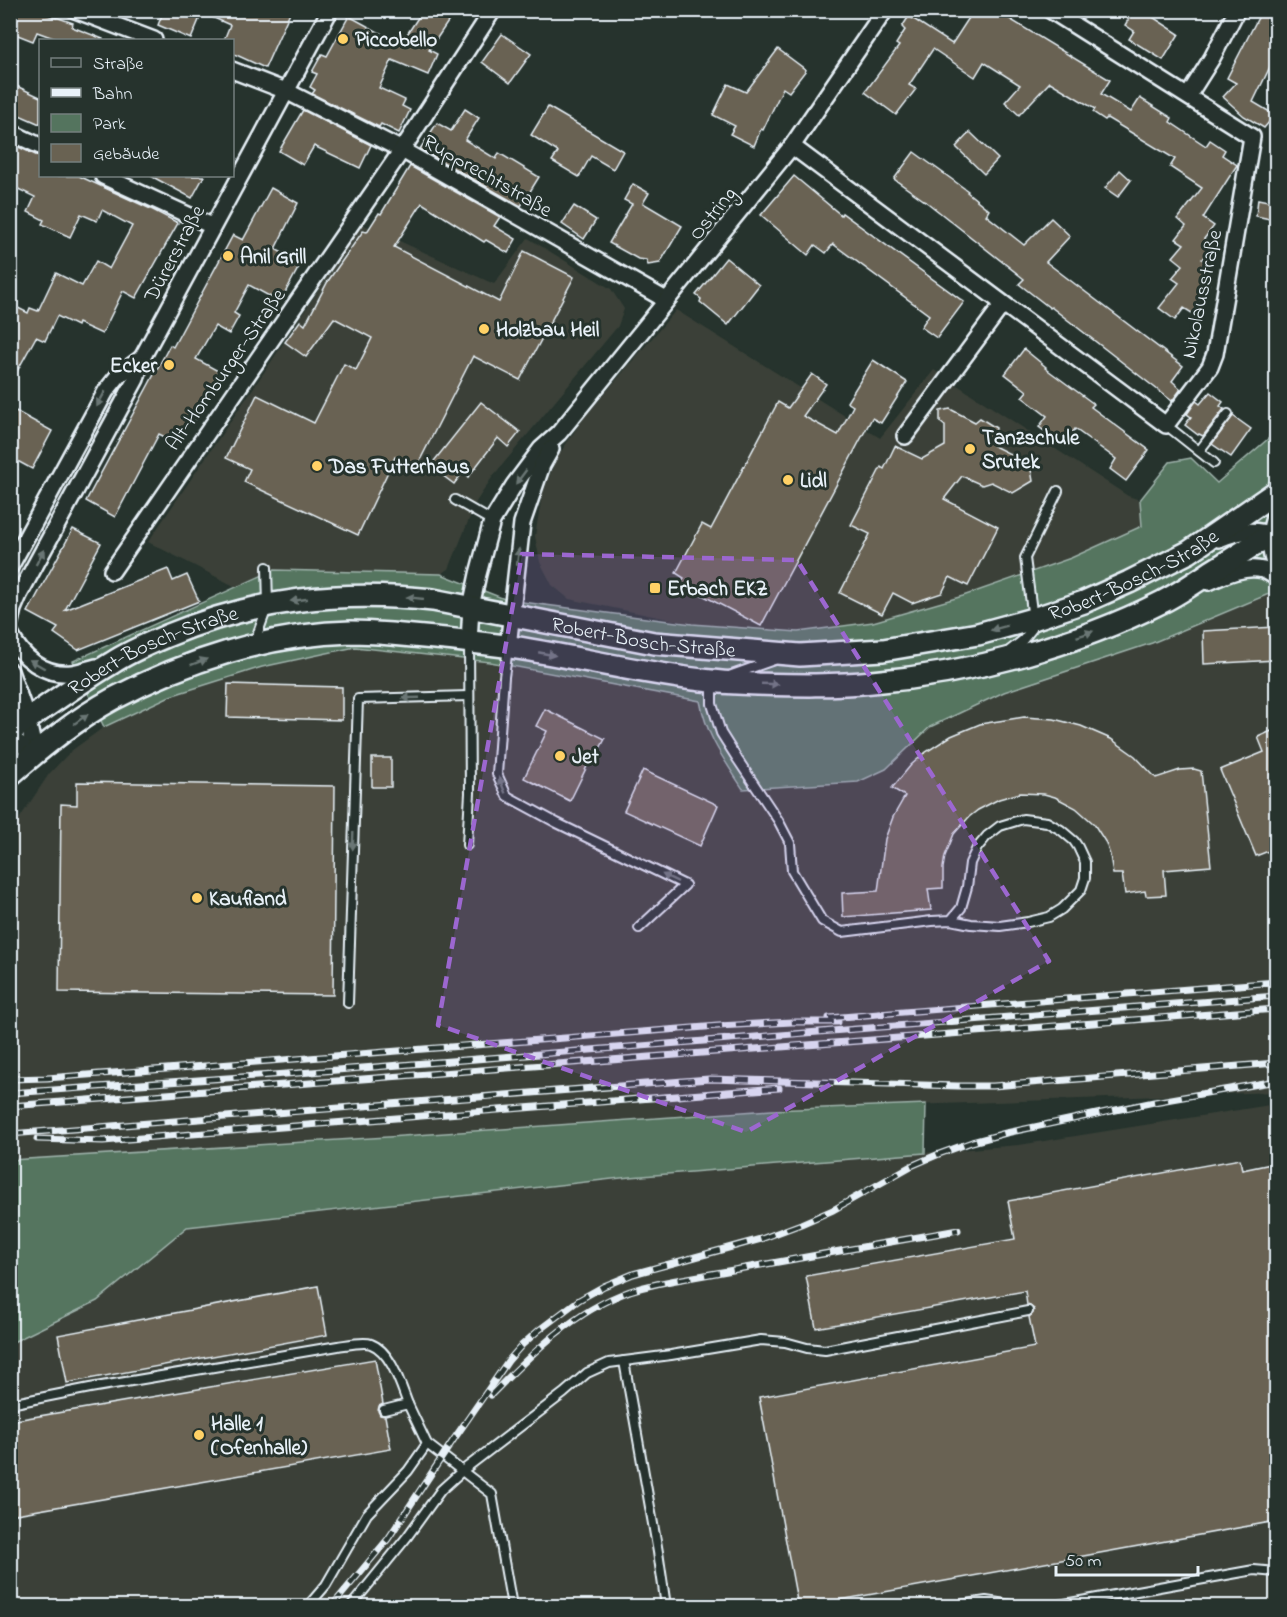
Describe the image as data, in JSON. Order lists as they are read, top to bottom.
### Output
{
  "streets": {
    "main road": ["Robert-Bosch-Straße"],
    "street": [
      "Rupprechtstraße",
      "Ostring",
      "Dürerstraße",
      "Nikolausstraße",
      "Alt-Homburger-Straße"
    ]
  },
  "crossings": [
    ["Rupprechtstraße", "Ostring"],
    ["Rupprechtstraße", "Dürerstraße"],
    ["Rupprechtstraße", "Alt-Homburger-Straße"],
    ["Ostring", "Robert-Bosch-Straße"]
  ],
  "places": {
    "other": [
      "Piccobello",
      "Anil Grill",
      "Holzbau Heil",
      "Ecker",
      "Tanzschule Srutek",
      "Das Futterhaus",
      "Lidl",
      "Jet",
      "Kaufland",
      "Halle 1 (Ofenhalle)"
    ],
    "transit": ["Erbach EKZ"]
  },
  "legend": [
    "Straße",
    "Bahn",
    "Park",
    "Gebäude"
  ],
  "scale_bar": "50 m"
}
